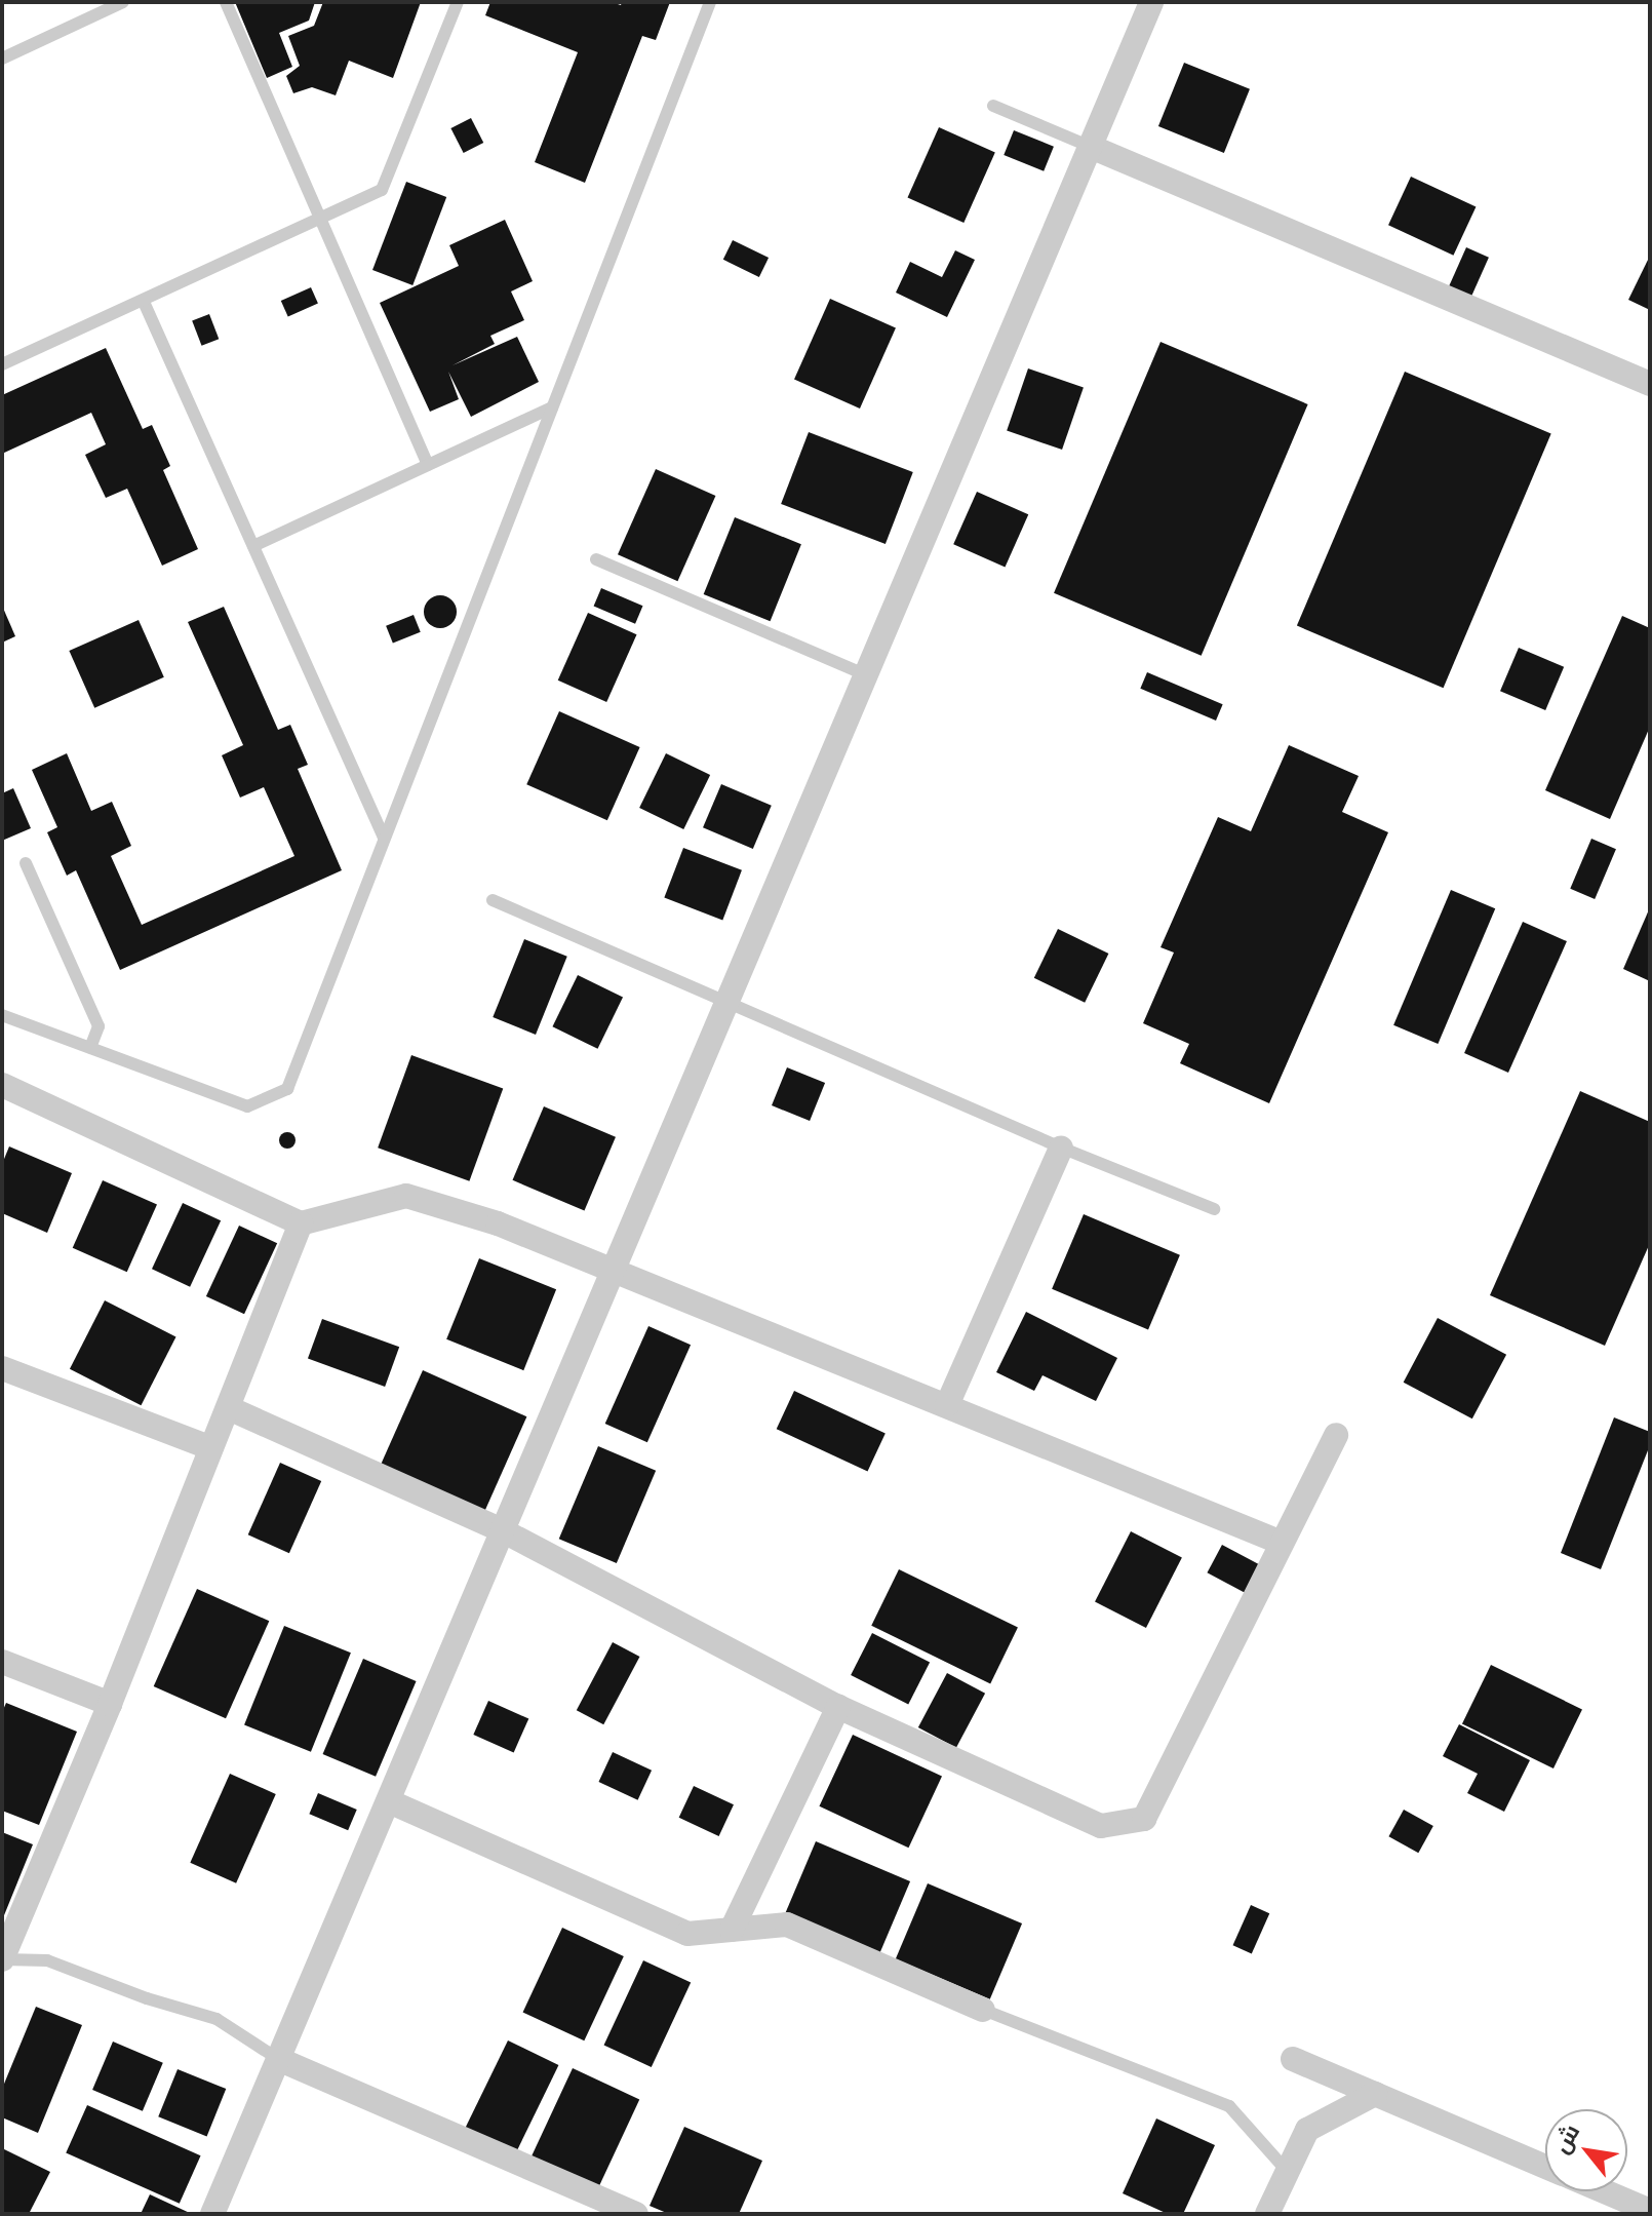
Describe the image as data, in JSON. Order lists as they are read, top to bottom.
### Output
{
  "north": "top left"
}
